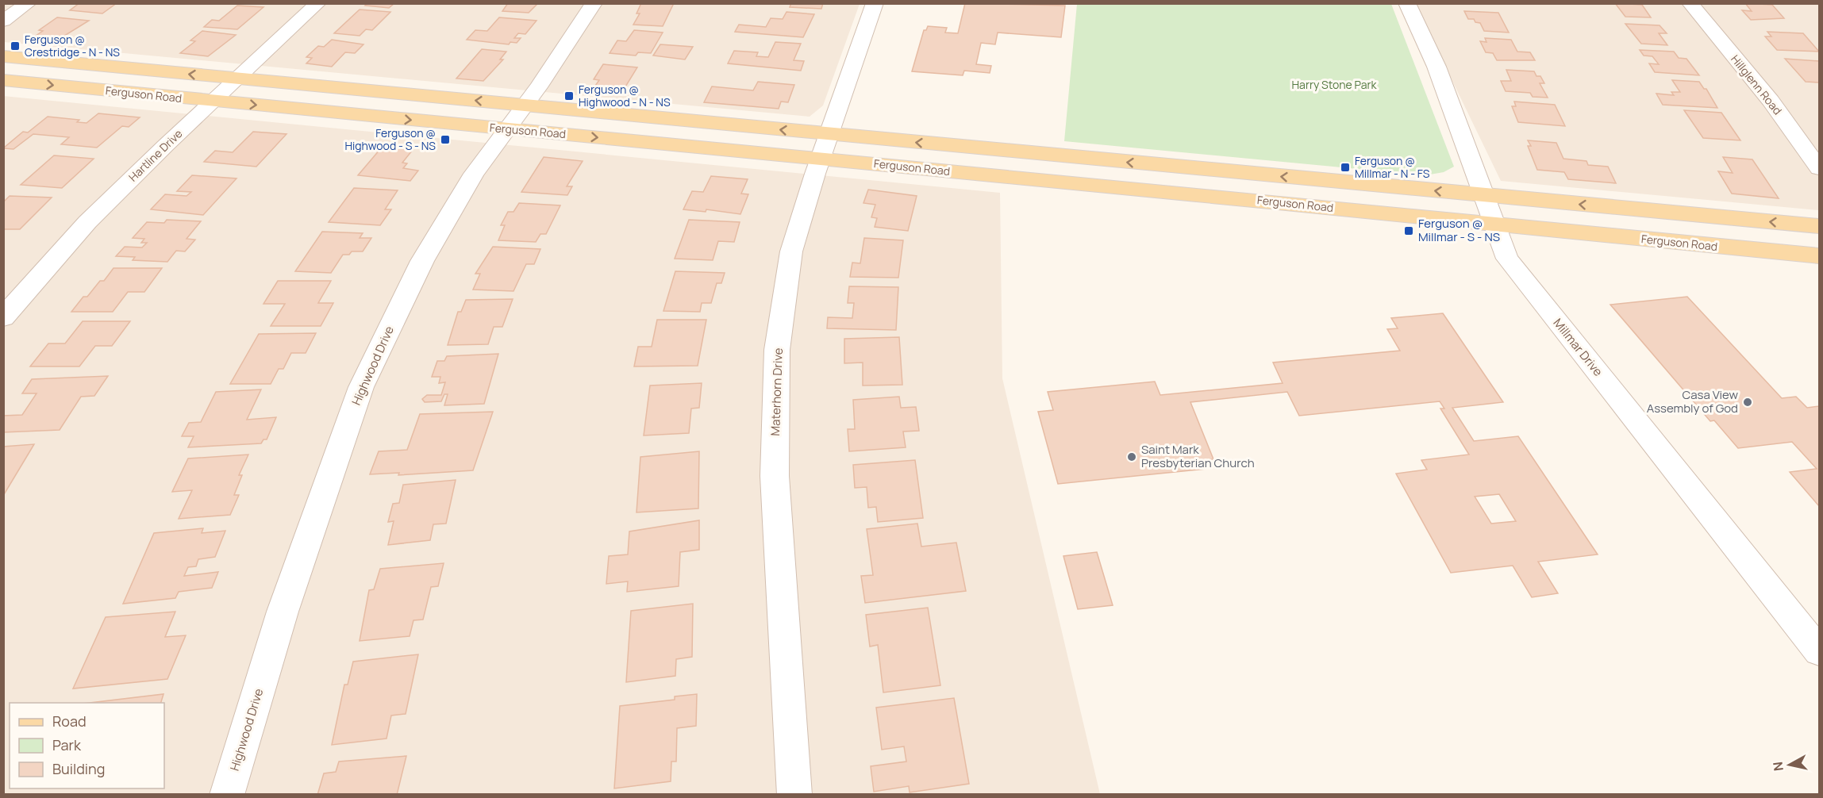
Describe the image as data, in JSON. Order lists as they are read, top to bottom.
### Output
{
  "streets": {
    "main road": ["Ferguson Road"],
    "street": [
      "Hillglenn Road",
      "Hartline Drive",
      "Millmar Drive",
      "Highwood Drive",
      "Materhorn Drive"
    ]
  },
  "crossings": [
    ["Ferguson Road", "Hartline Drive"],
    ["Ferguson Road", "Millmar Drive"],
    ["Ferguson Road", "Highwood Drive"],
    ["Ferguson Road", "Materhorn Drive"]
  ],
  "parks": ["Harry Stone Park"],
  "places": {
    "transit": [
      "Ferguson @ Crestridge - N - NS",
      "Ferguson @ Highwood - N - NS",
      "Ferguson @ Highwood - S - NS",
      "Ferguson @ Millmar - N - FS",
      "Ferguson @ Millmar - S - NS"
    ],
    "other": ["Casa View Assembly of God", "Saint Mark Presbyterian Church"]
  },
  "legend": ["Road", "Park", "Building"],
  "north": "left"
}
